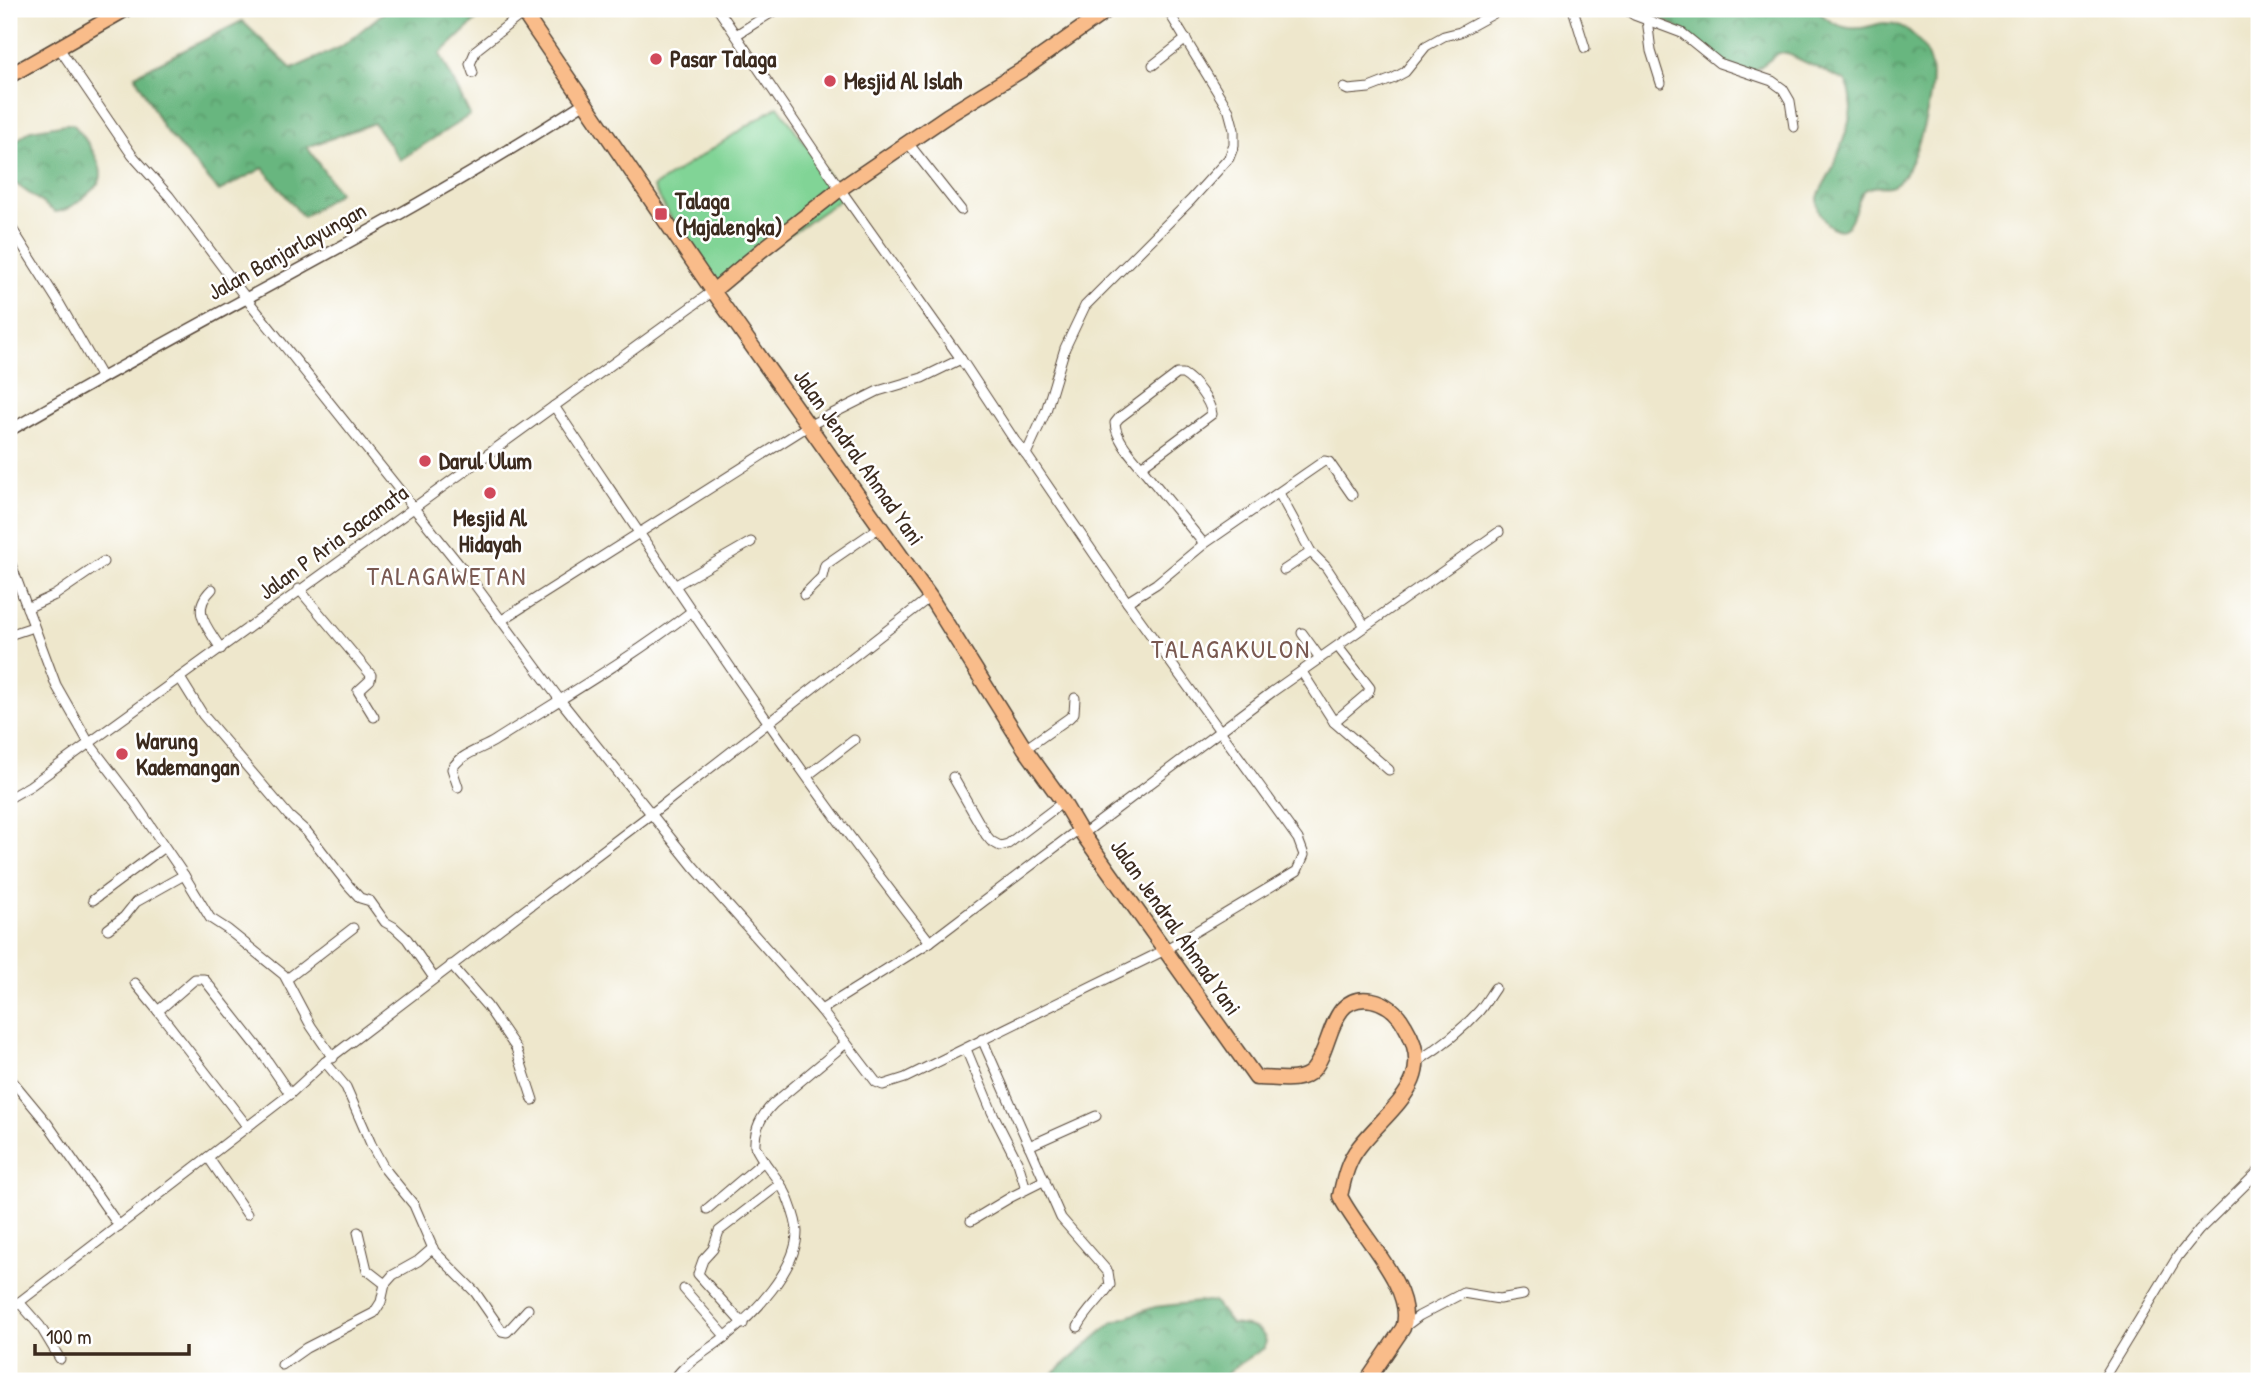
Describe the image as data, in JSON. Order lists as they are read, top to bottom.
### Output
{
  "streets": {
    "main road": ["Jalan Jendral Ahmad Yani"],
    "street": ["Jalan Banjarlayungan", "Jalan P Aria Sacanata"]
  },
  "crossings": [
    ["Jalan Banjarlayungan", "Jalan Jendral Ahmad Yani"],
    ["Jalan Jendral Ahmad Yani", "Jalan P Aria Sacanata"]
  ],
  "districts": ["TALAGAWETAN", "TALAGAKULON"],
  "places": {
    "other": [
      "Pasar Talaga",
      "Mesjid Al Islah",
      "Darul Ulum",
      "Mesjid Al Hidayah",
      "Warung Kademangan"
    ],
    "transit": ["Talaga (Majalengka)"]
  },
  "scale_bar": "100 m"
}
